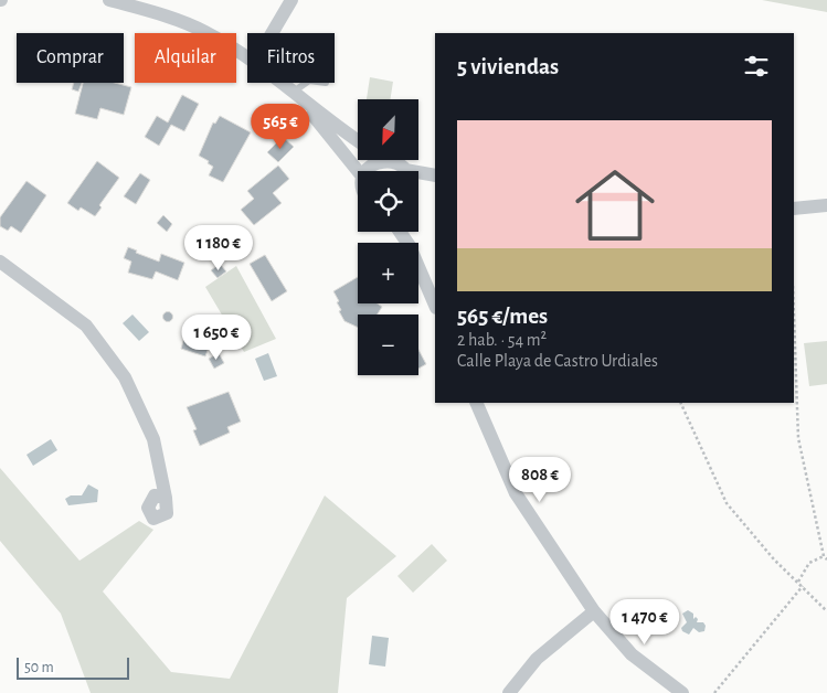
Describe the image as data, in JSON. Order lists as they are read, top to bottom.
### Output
{
  "scale_bar": "50 m",
  "north": "bottom left",
  "page": {
    "chip": ["Comprar", "Alquilar", "Filtros"],
    "heading": "5 viviendas",
    "map_buttons": ["+", "−"],
    "list": [
      {
        "name": "565 €/mes",
        "note": "2 hab. · 54 m² · Calle Playa de Castro Urdiales"
      }
    ],
    "price": [
      "565 €",
      "1 180 €",
      "1 650 €",
      "808 €",
      "1 470 €"
    ],
    "scale": "50 m"
  }
}
